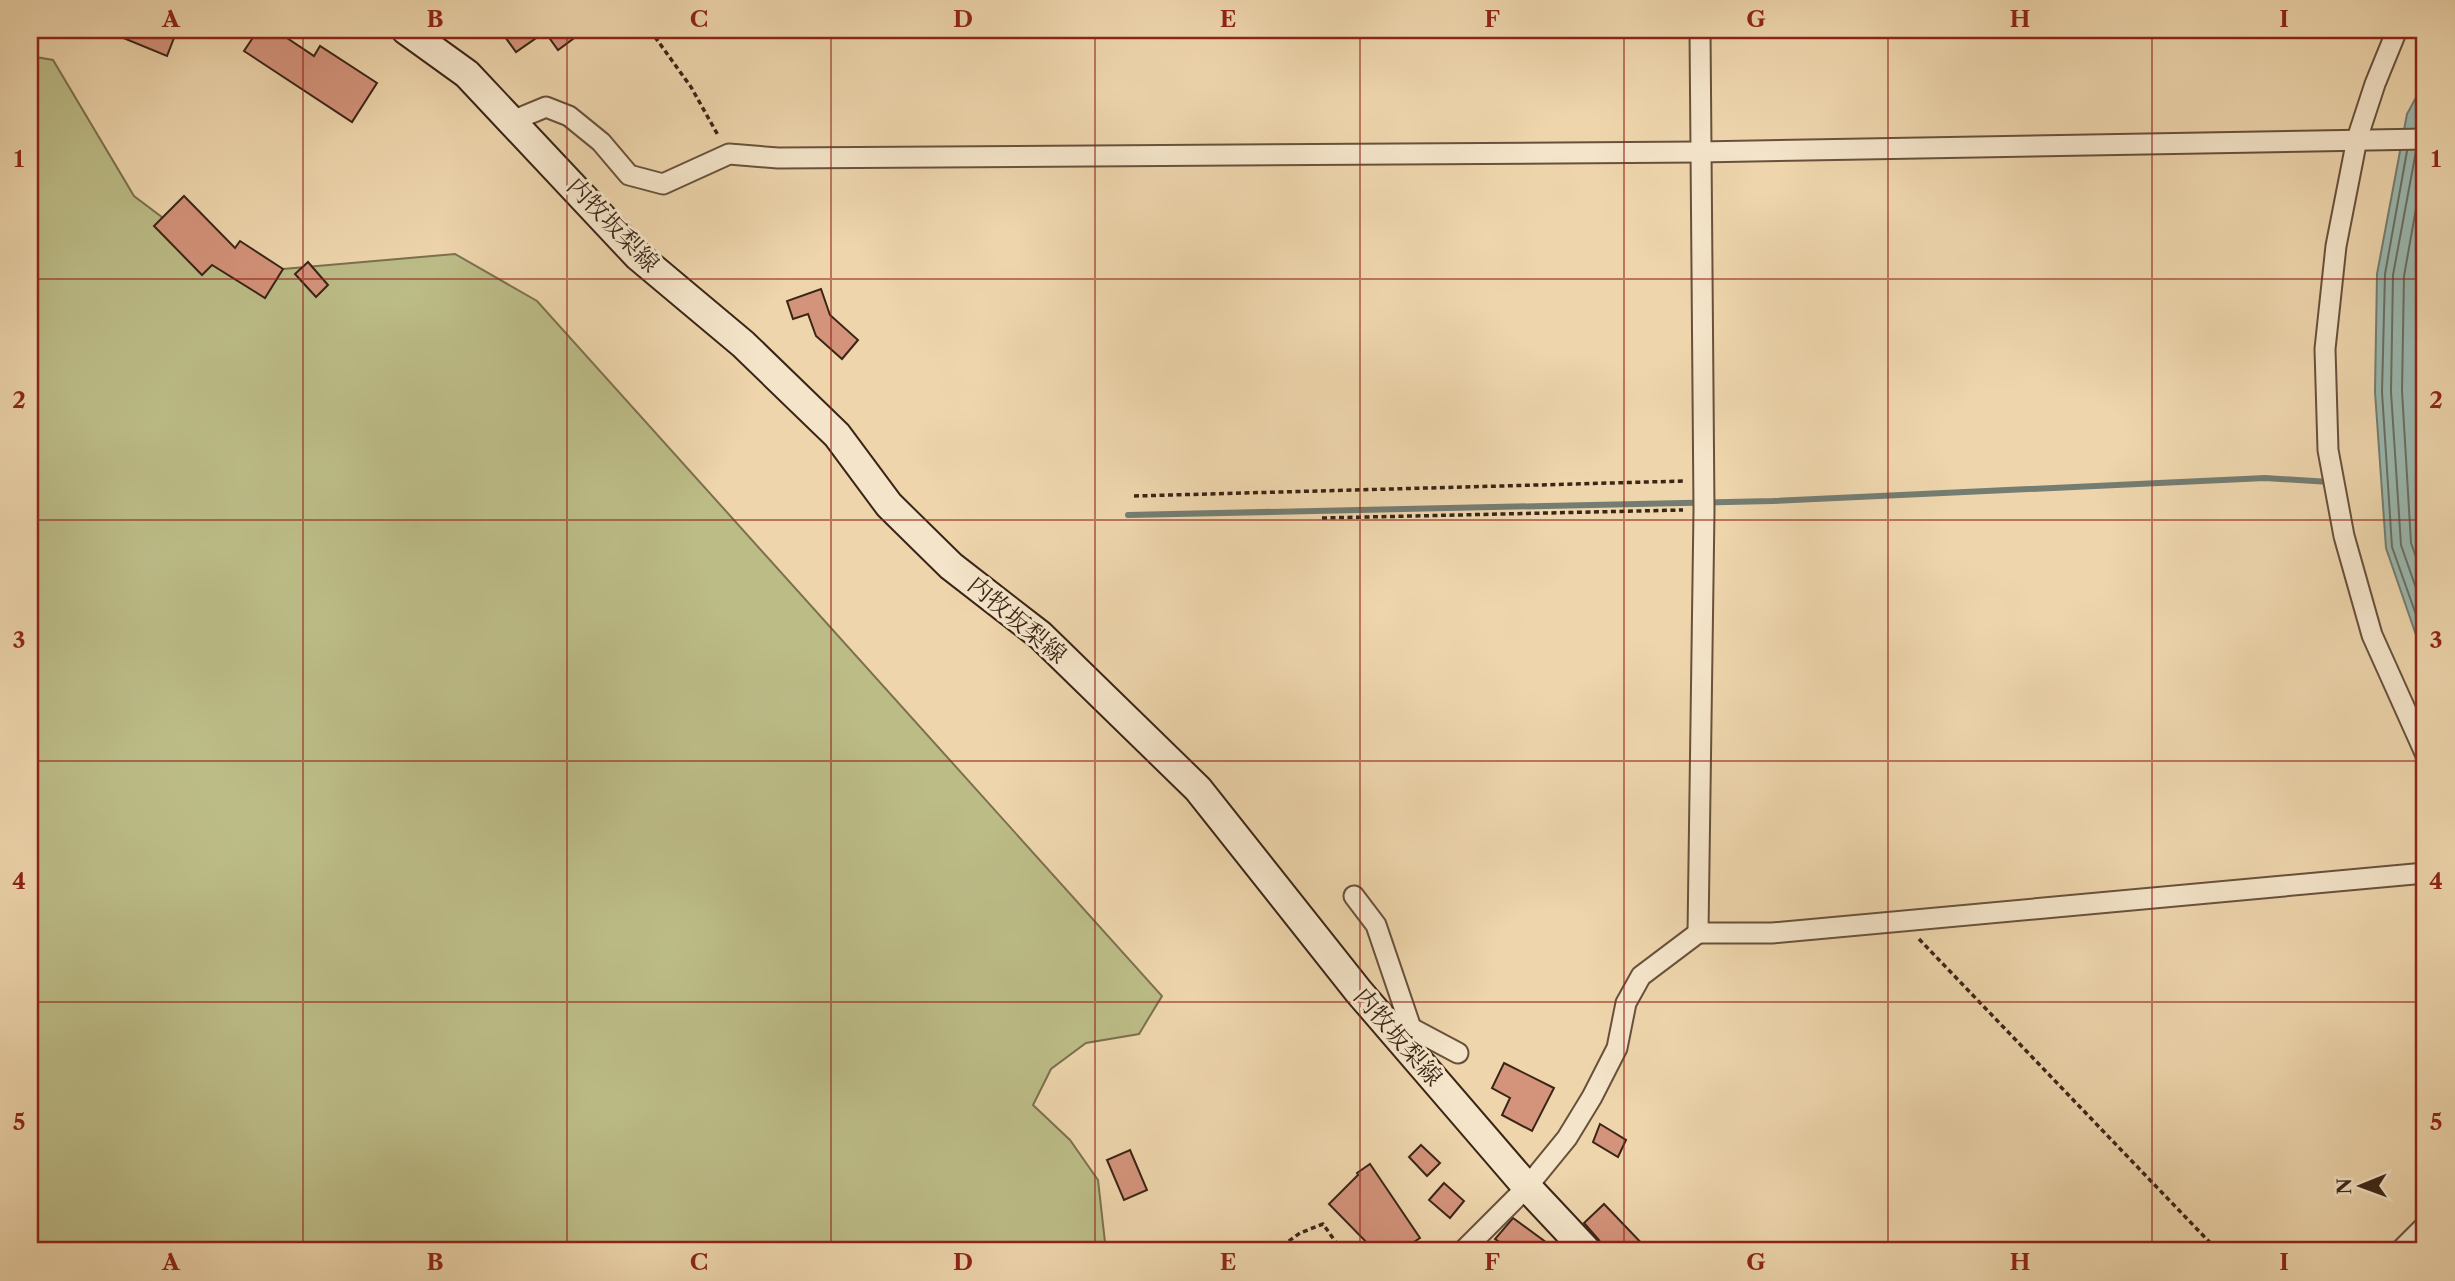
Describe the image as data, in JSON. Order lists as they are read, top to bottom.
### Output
{
  "streets": {
    "main road": ["内牧坂梨線"]
  },
  "north": "left",
  "grid": {
    "columns": [
      "A",
      "B",
      "C",
      "D",
      "E",
      "F",
      "G",
      "H",
      "I"
    ],
    "rows": [
      "1",
      "2",
      "3",
      "4",
      "5"
    ]
  }
}
